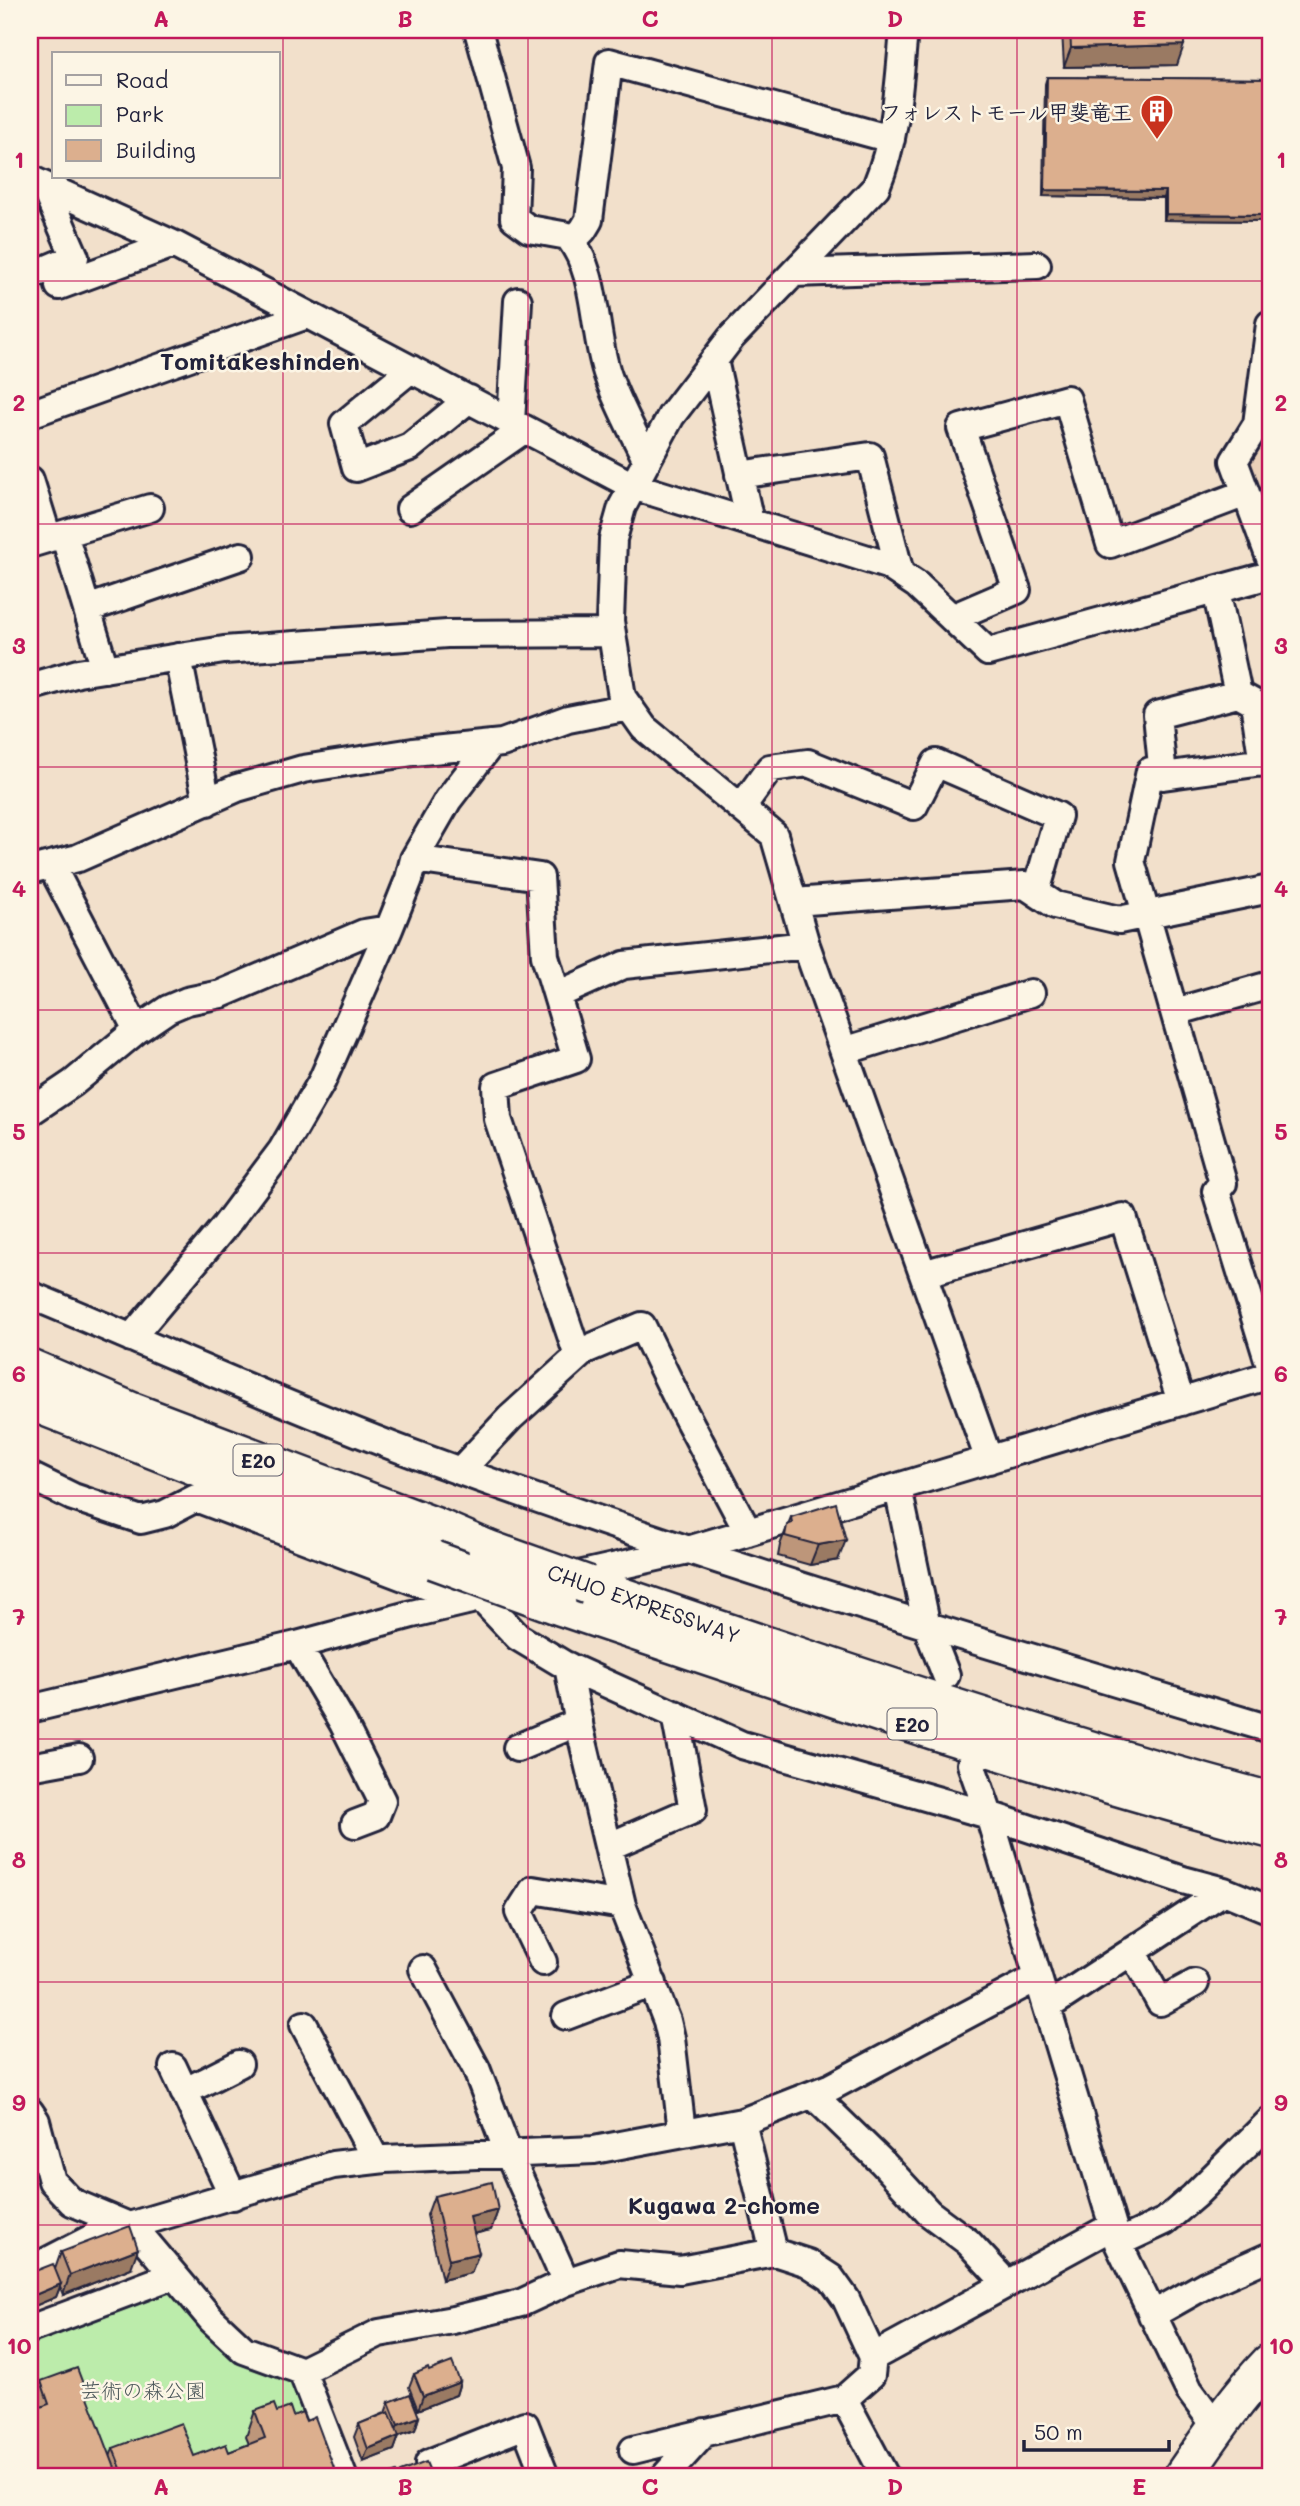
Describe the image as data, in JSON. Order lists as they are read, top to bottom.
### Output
{
  "streets": {
    "highway": ["E20", "CHUO EXPRESSWAY"]
  },
  "districts": ["Tomitakeshinden", "Kugawa 2-chome"],
  "parks": ["芸術の森公園"],
  "places": {
    "building": ["フォレストモール甲斐竜王"]
  },
  "legend": ["Road", "Park", "Building"],
  "scale_bar": "50 m",
  "grid": {
    "columns": [
      "A",
      "B",
      "C",
      "D",
      "E"
    ],
    "rows": [
      "1",
      "2",
      "3",
      "4",
      "5",
      "6",
      "7",
      "8",
      "9",
      "10"
    ]
  }
}
